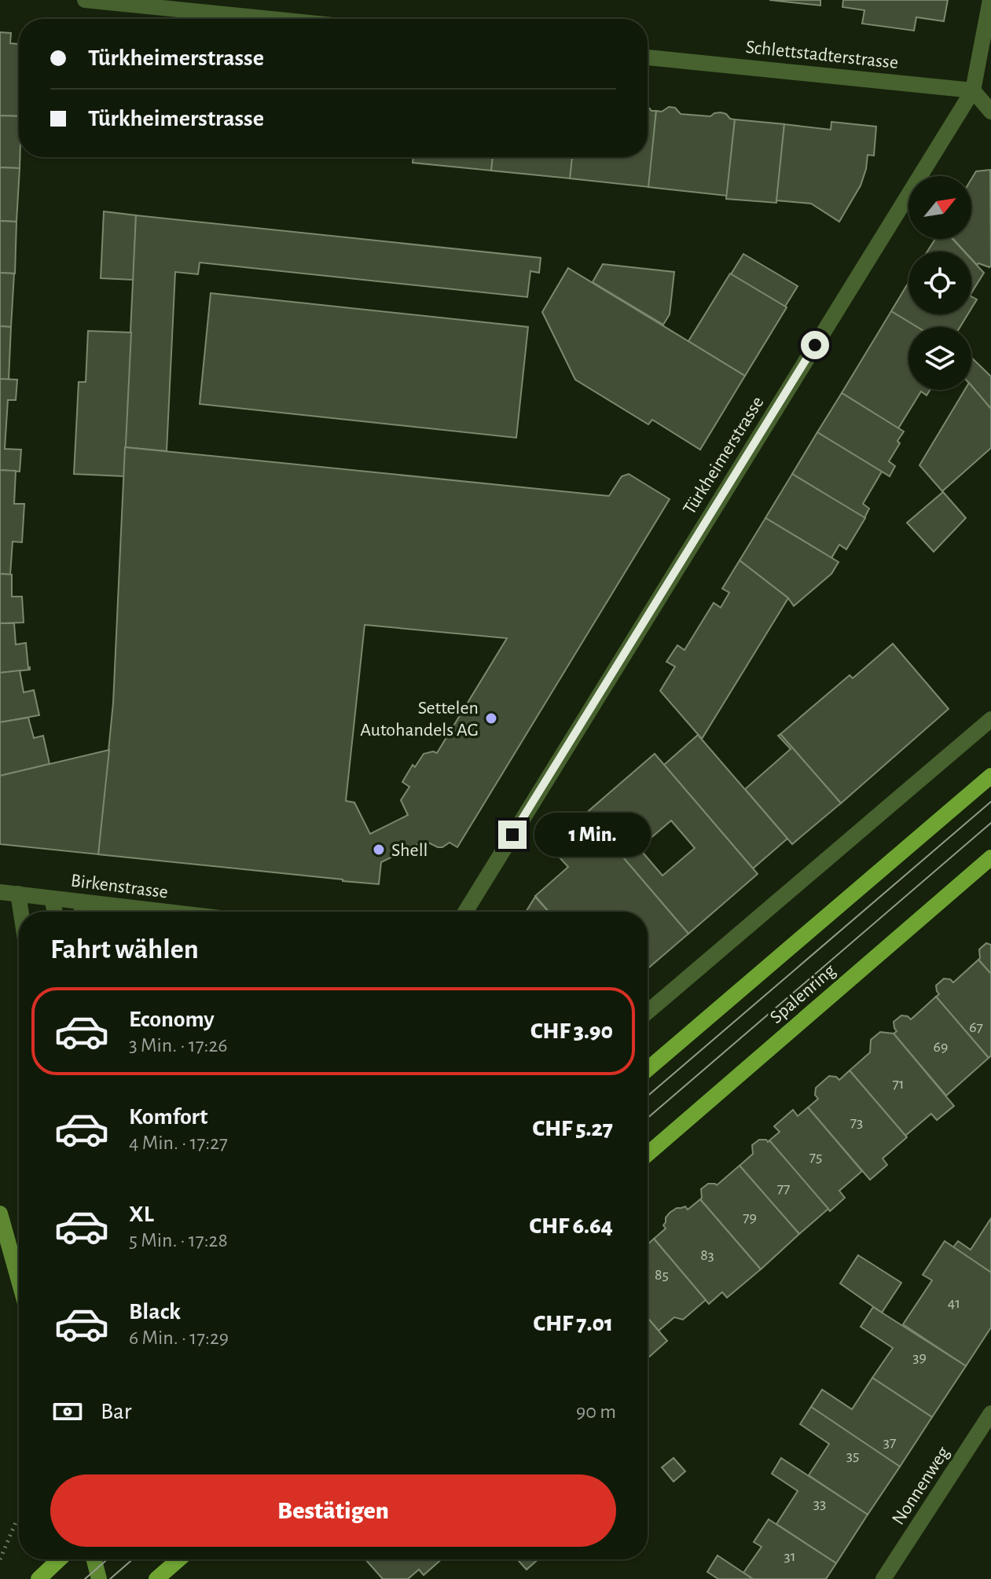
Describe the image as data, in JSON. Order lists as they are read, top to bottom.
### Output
{
  "streets": {
    "main road": ["Spalenring"],
    "street": [
      "Schlettstadterstrasse",
      "Türkheimerstrasse",
      "Birkenstrasse",
      "Nonnenweg"
    ]
  },
  "crossings": [
    ["Schlettstadterstrasse", "Türkheimerstrasse"]
  ],
  "places": ["Settelen Autohandels AG", "Shell"],
  "house_numbers": [
    "67",
    "69",
    "71",
    "73",
    "75",
    "77",
    "79",
    "83",
    "85",
    "41",
    "39",
    "37",
    "35",
    "33",
    "31"
  ],
  "north": "top right",
  "page": {
    "banner": ["Türkheimerstrasse", "Türkheimerstrasse"],
    "bubble": "1 Min.",
    "heading": "Fahrt wählen",
    "list": [
      {
        "name": "Economy",
        "note": "3 Min. · 17:26",
        "value": "CHF 3.90"
      },
      {
        "name": "Komfort",
        "note": "4 Min. · 17:27",
        "value": "CHF 5.27"
      },
      {
        "name": "XL",
        "note": "5 Min. · 17:28",
        "value": "CHF 6.64"
      },
      {
        "name": "Black",
        "note": "6 Min. · 17:29",
        "value": "CHF 7.01"
      }
    ],
    "pay": ["Bar", "90 m"],
    "buttons": "Bestätigen"
  }
}
